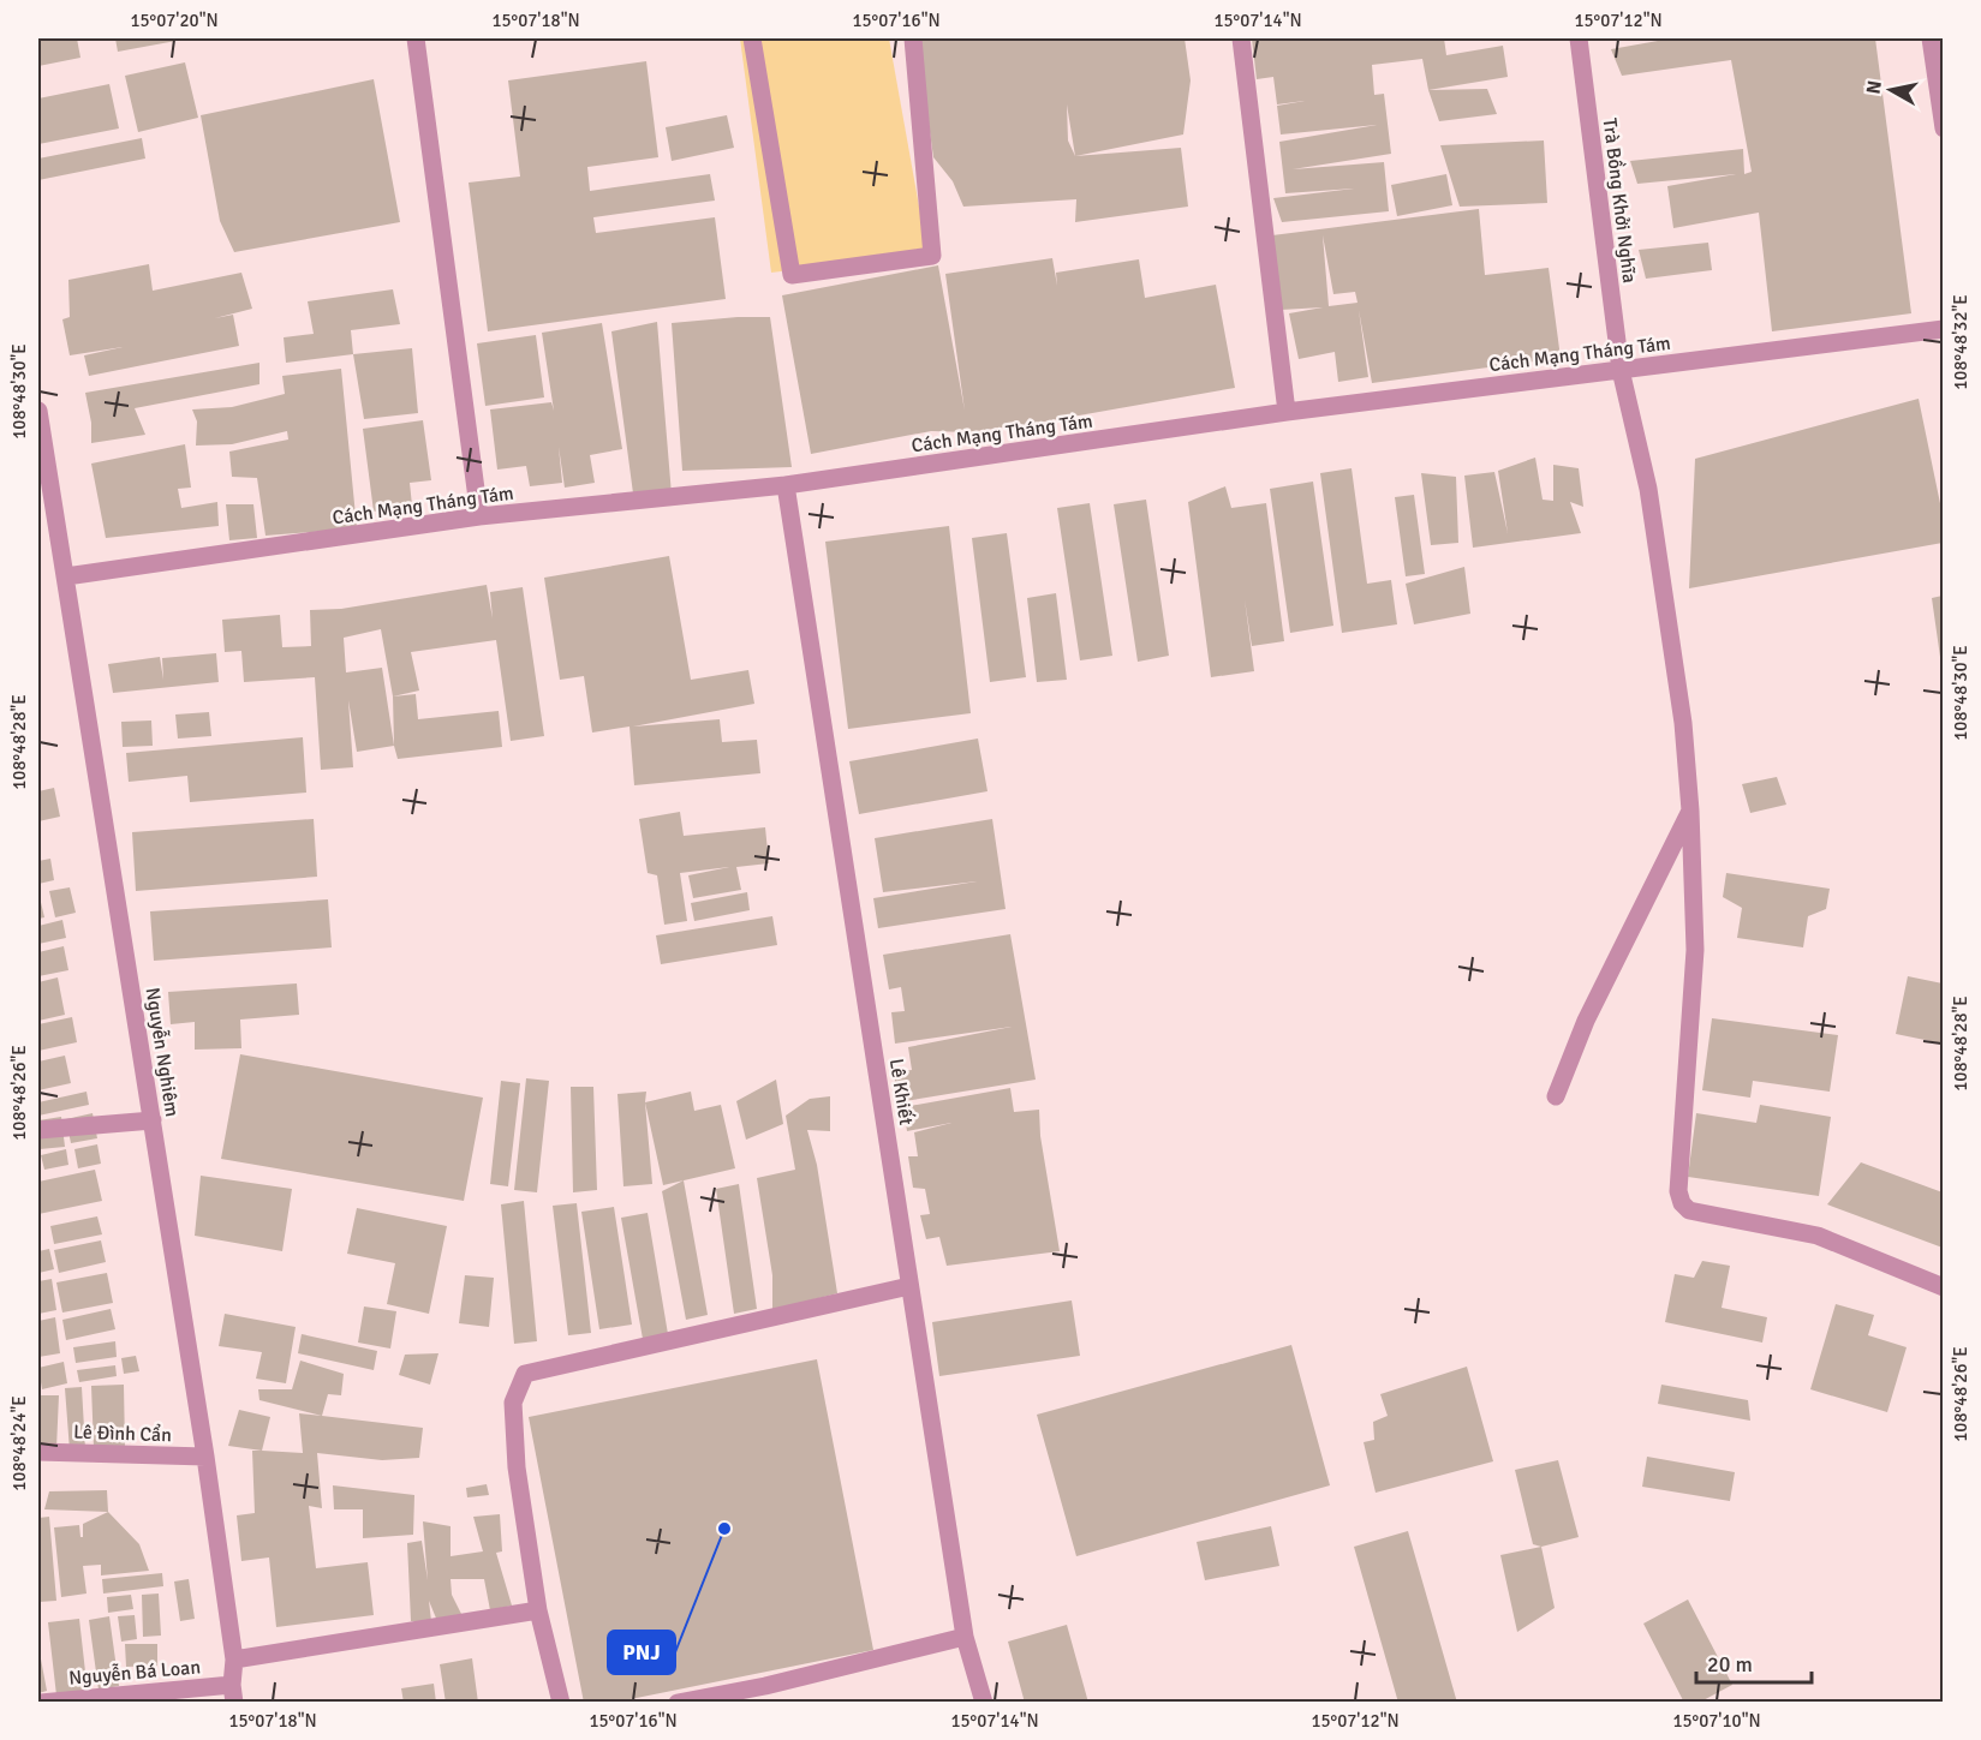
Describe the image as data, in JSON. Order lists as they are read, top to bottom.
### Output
{
  "streets": {
    "street": [
      "Trà Bồng Khởi Nghĩa",
      "Cách Mạng Tháng Tám",
      "Nguyễn Nghiêm",
      "Lê Khiết",
      "Lê Đình Cẩn",
      "Nguyễn Bá Loan"
    ]
  },
  "crossings": [
    ["Trà Bồng Khởi Nghĩa", "Cách Mạng Tháng Tám"],
    ["Cách Mạng Tháng Tám", "Nguyễn Nghiêm"],
    ["Cách Mạng Tháng Tám", "Lê Khiết"],
    ["Nguyễn Nghiêm", "Lê Đình Cẩn"],
    ["Nguyễn Nghiêm", "Nguyễn Bá Loan"]
  ],
  "places": ["PNJ"],
  "scale_bar": "20 m",
  "north": "left",
  "coordinates": [
    "15°07'20\"N",
    "15°07'18\"N",
    "15°07'16\"N",
    "15°07'14\"N",
    "15°07'12\"N",
    "108°48'32\"E",
    "108°48'30\"E",
    "108°48'28\"E",
    "108°48'26\"E",
    "108°48'24\"E",
    "15°07'10\"N"
  ]
}
